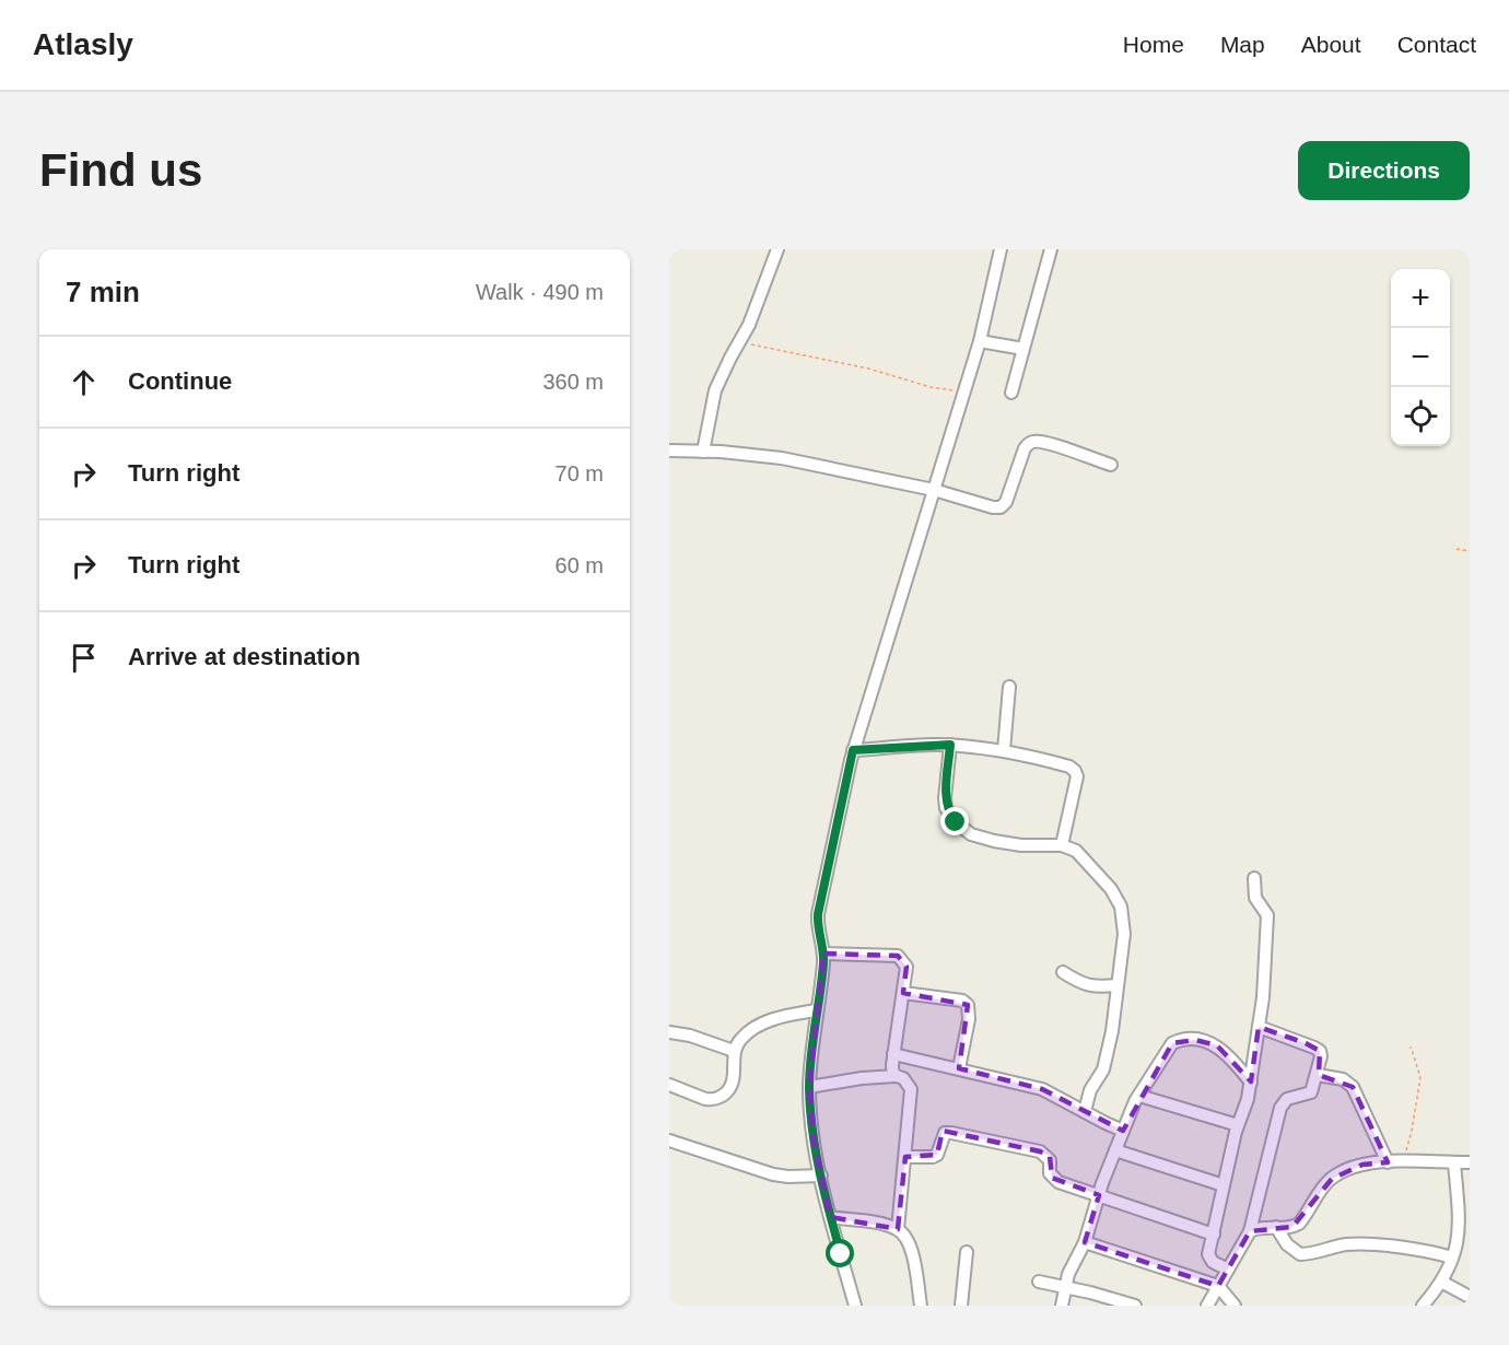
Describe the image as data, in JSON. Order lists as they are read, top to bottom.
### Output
{
  "page": {
    "header": "Atlasly",
    "nav": [
      "Home",
      "Map",
      "About",
      "Contact"
    ],
    "buttons": "Directions",
    "title": "Find us",
    "heading": ["7 min", "Walk · 490 m"],
    "map_buttons": ["+", "−"],
    "list": [
      ["Continue", "360 m"],
      ["Turn right", "70 m"],
      ["Turn right", "60 m"],
      "Arrive at destination"
    ]
  }
}
